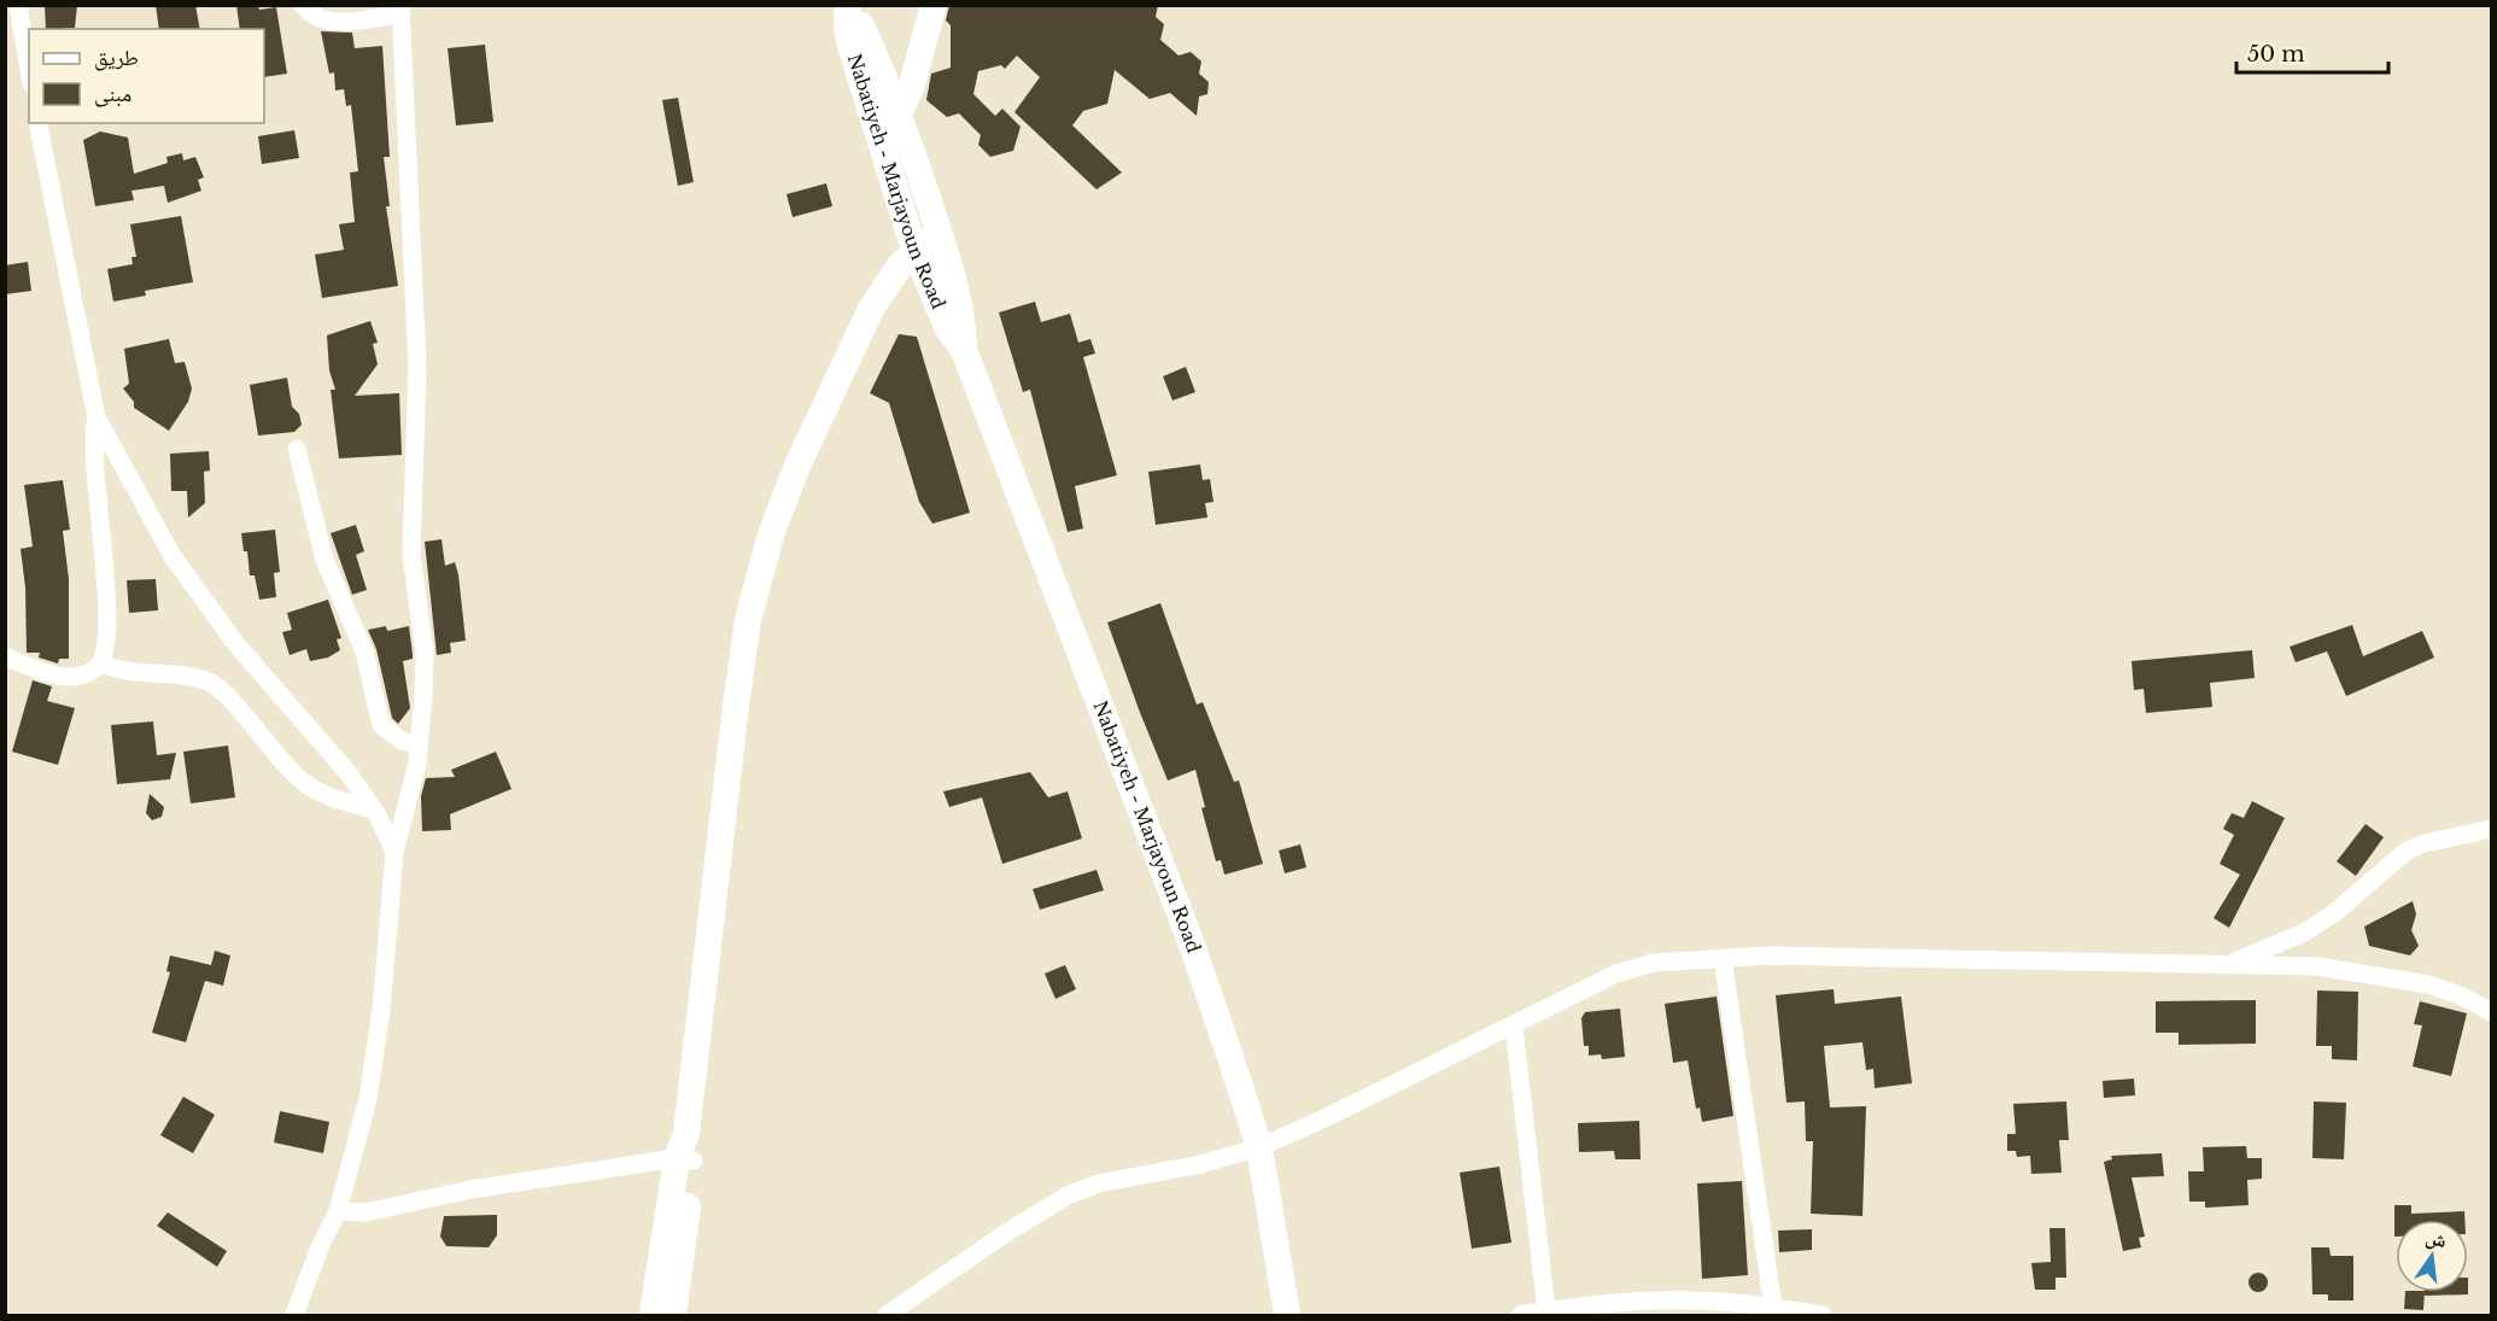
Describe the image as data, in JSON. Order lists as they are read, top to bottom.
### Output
{
  "streets": {
    "main road": ["Nabatiyeh - Marjayoun Road"]
  },
  "legend": ["طريق", "مبنى"],
  "scale_bar": "50 m",
  "north": "top"
}
